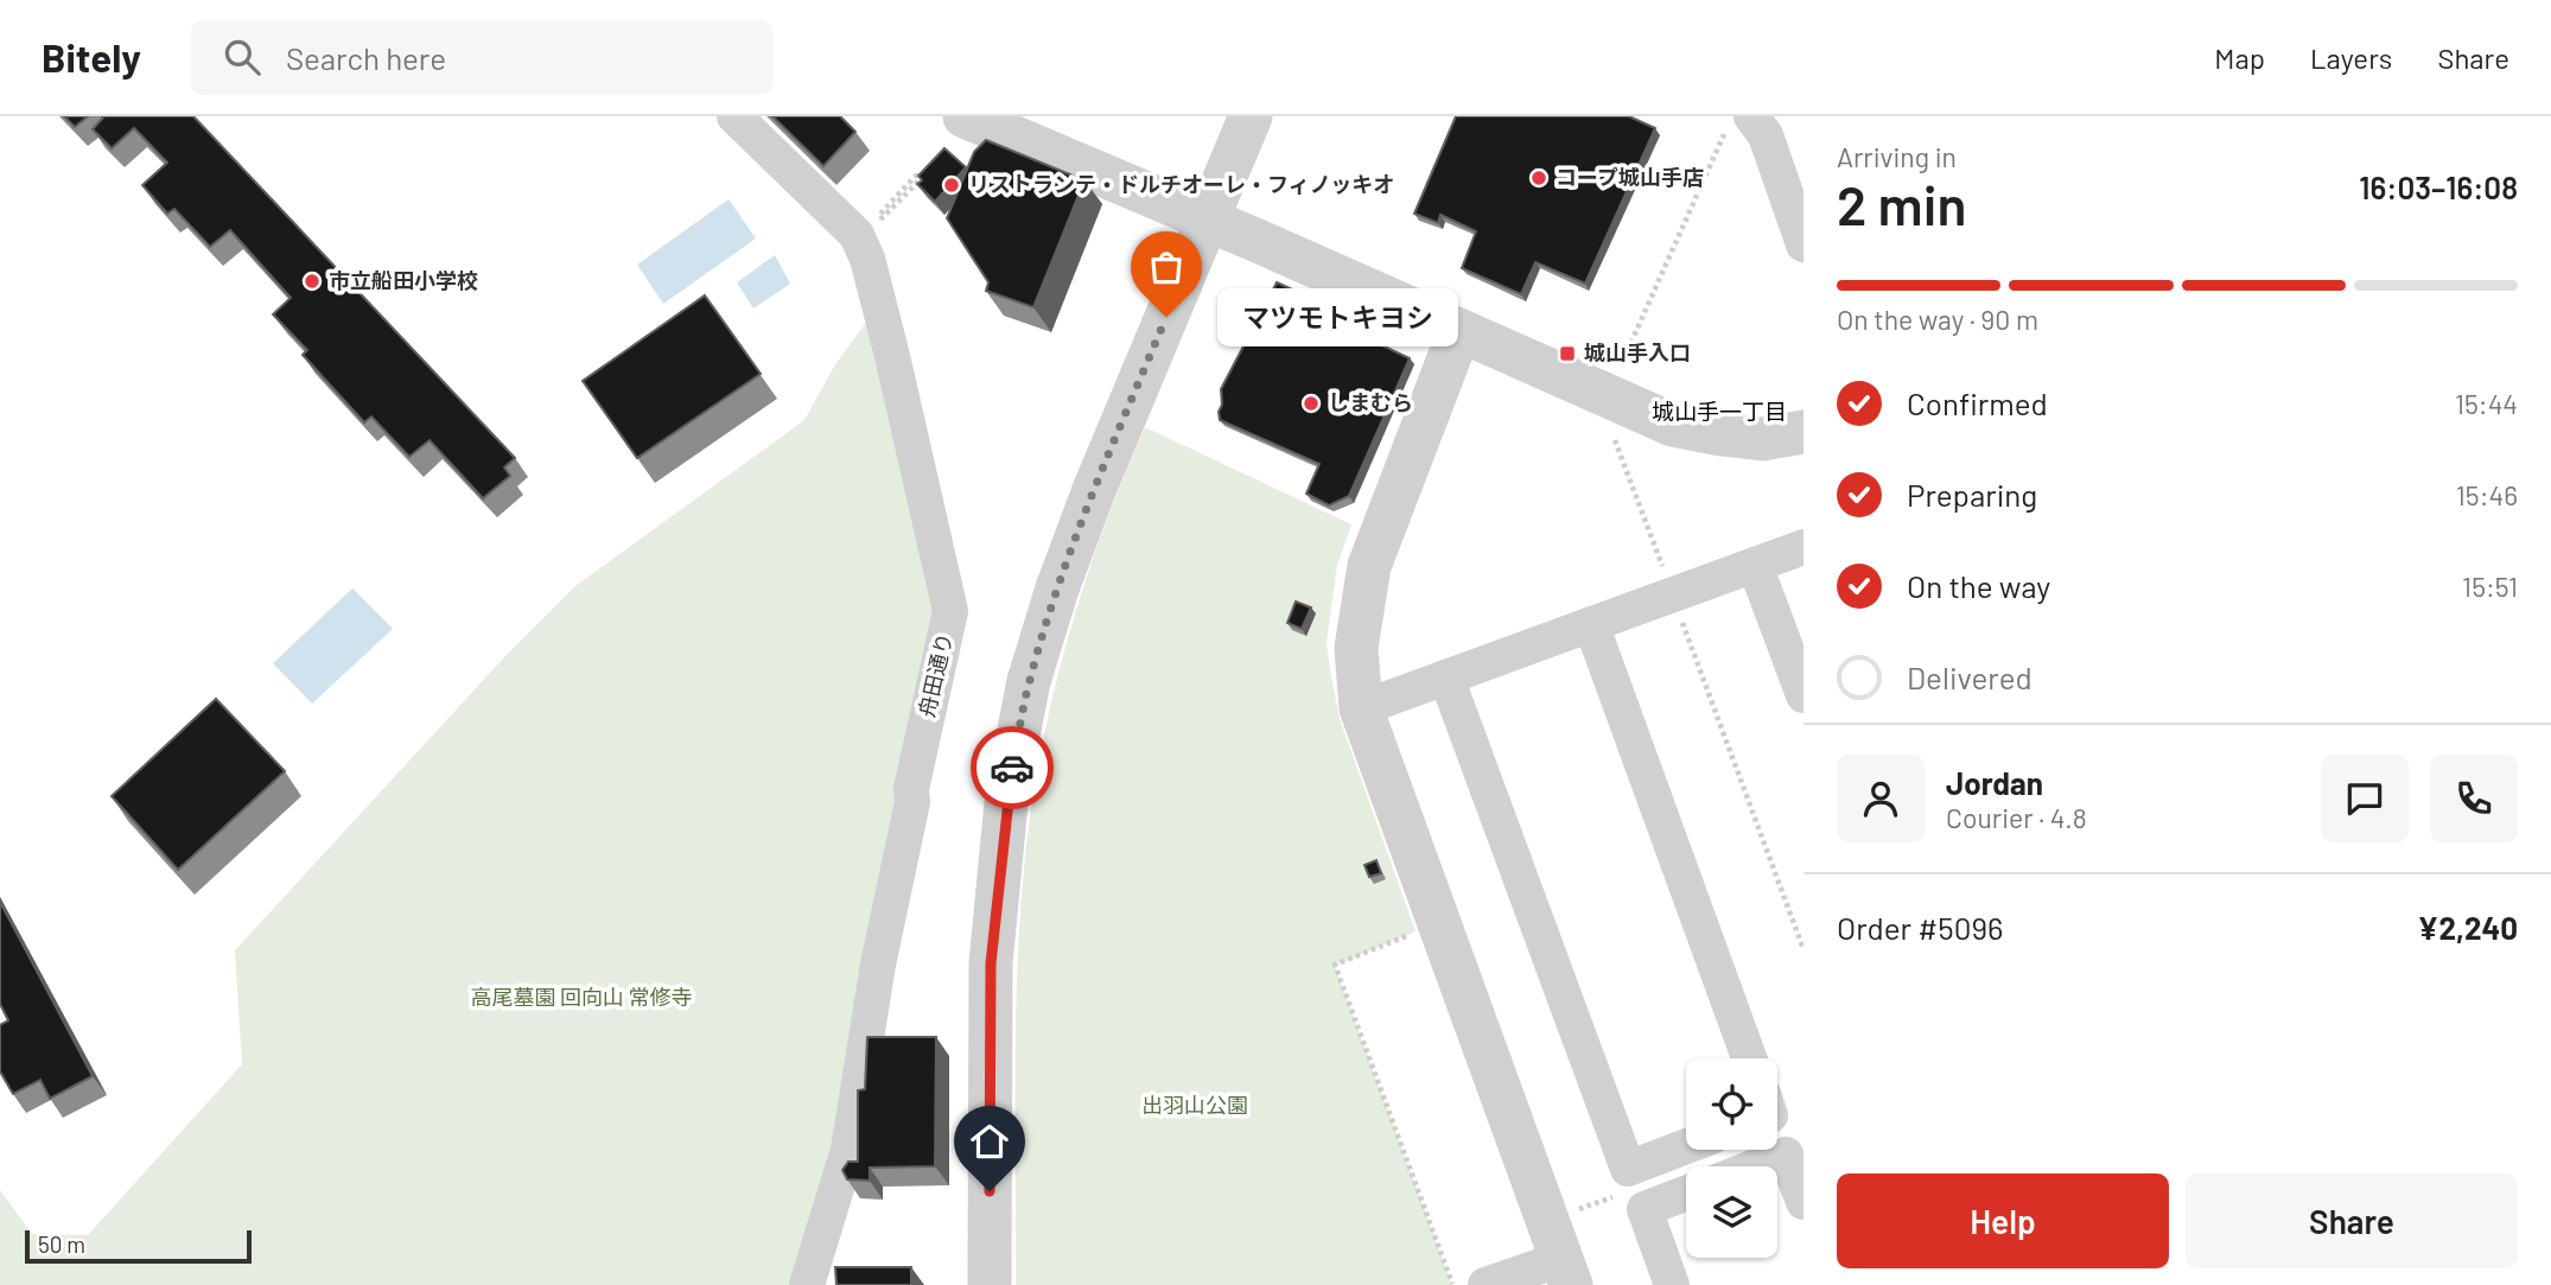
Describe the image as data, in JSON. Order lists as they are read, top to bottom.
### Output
{
  "streets": {
    "street": ["舟田通り"]
  },
  "districts": ["城山手一丁目"],
  "parks": ["高尾墓園 回向山 常修寺", "出羽山公園"],
  "places": {
    "other": [
      "コープ城山手店",
      "リストランテ・ドルチオーレ・フィノッキオ",
      "市立船田小学校",
      "マツモトキヨシ",
      "しまむら"
    ],
    "transit": ["城山手入口"]
  },
  "scale_bar": "50 m",
  "page": {
    "header": "Bitely",
    "search": "Search here",
    "nav": ["Map", "Layers", "Share"],
    "heading": ["2 min", "Arriving in", "16:03–16:08"],
    "panel": [
      "Jordan",
      "Courier · 4.8",
      "Order #5096",
      "¥2,240"
    ],
    "bar": "On the way · 90 m",
    "bubble": "マツモトキヨシ",
    "list": [
      ["Confirmed", "15:44"],
      ["Preparing", "15:46"],
      ["On the way", "15:51"],
      "Delivered"
    ],
    "buttons": ["Help", "Share"],
    "scale": "50 m"
  }
}
